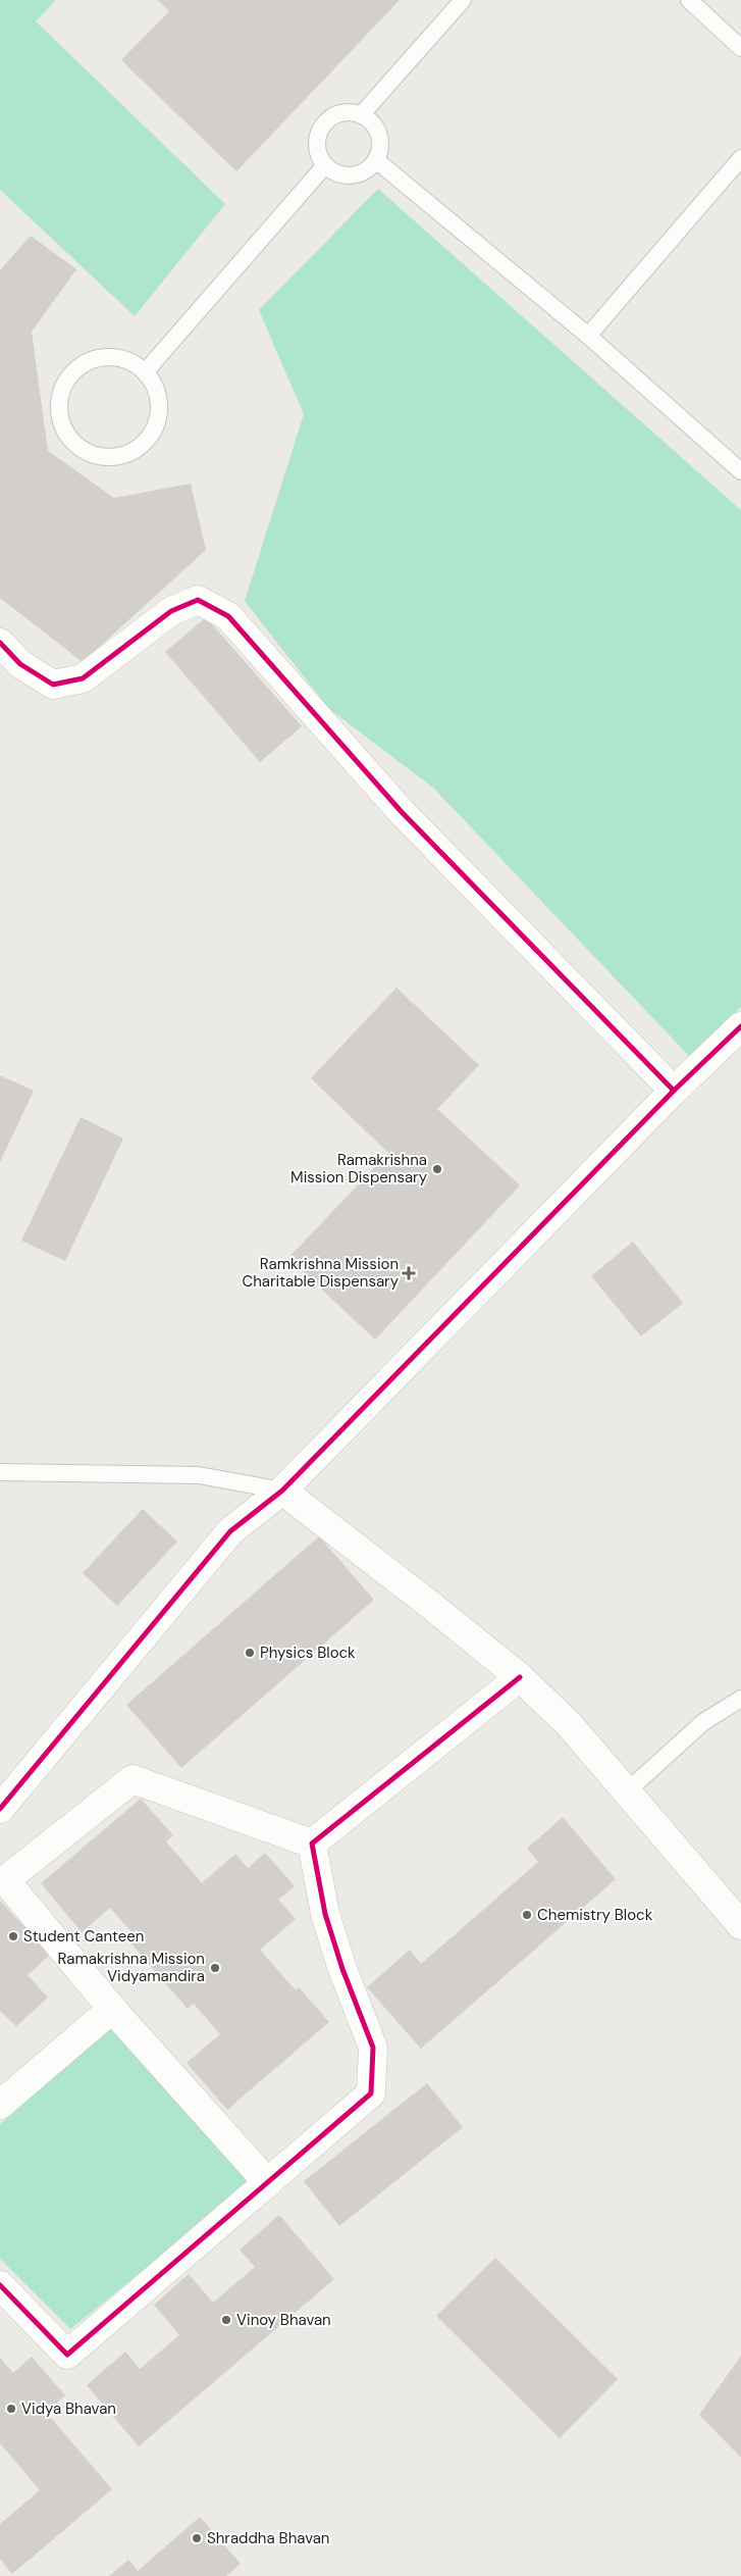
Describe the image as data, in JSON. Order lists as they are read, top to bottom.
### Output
{
  "places": {
    "other": [
      "Ramakrishna Mission Dispensary",
      "Physics Block",
      "Chemistry Block",
      "Student Canteen",
      "Ramakrishna Mission Vidyamandira",
      "Vinoy Bhavan",
      "Vidya Bhavan",
      "Shraddha Bhavan"
    ],
    "health": ["Ramkrishna Mission Charitable Dispensary"]
  }
}
